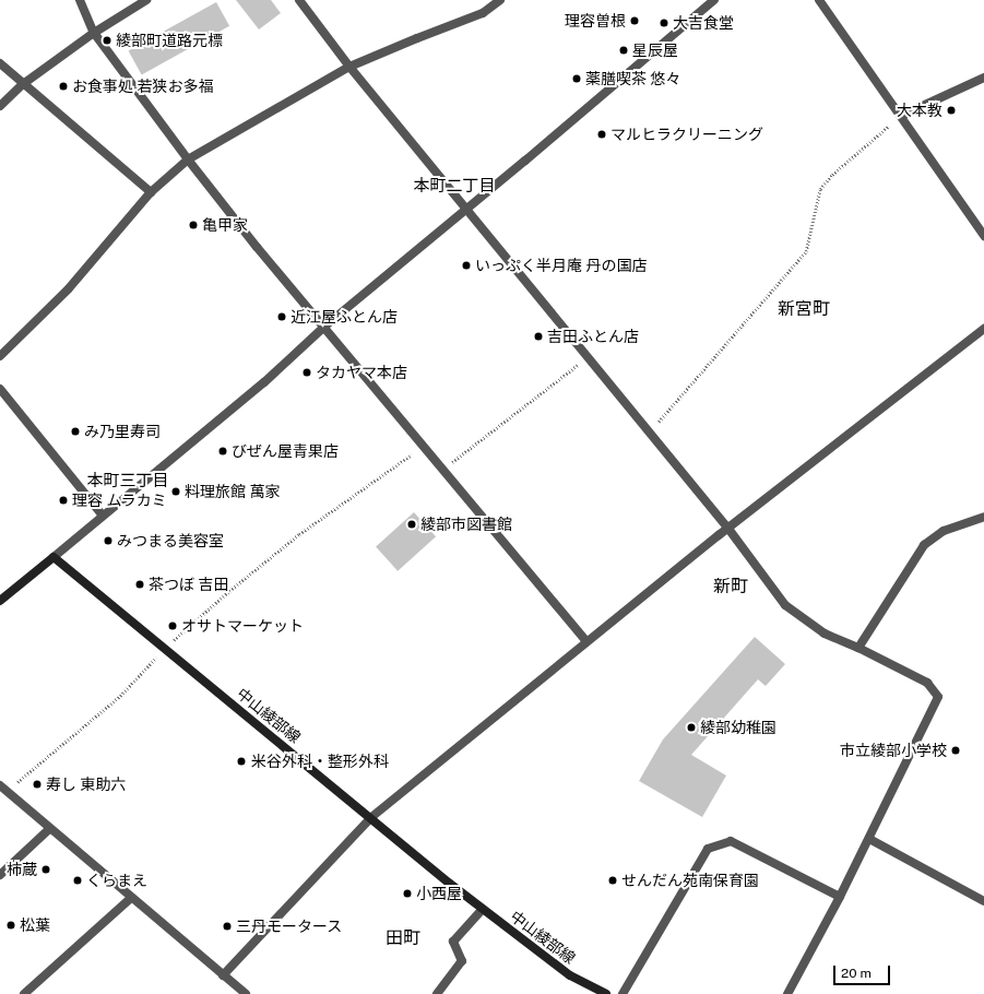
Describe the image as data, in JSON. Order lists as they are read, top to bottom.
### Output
{
  "streets": {
    "main road": ["中山綾部線"]
  },
  "districts": [
    "本町二丁目",
    "新宮町",
    "本町三丁目",
    "新町",
    "田町"
  ],
  "places": [
    "理容曽根",
    "大吉食堂",
    "綾部町道路元標",
    "星辰屋",
    "薬膳喫茶 悠々",
    "お食事処 若狭お多福",
    "大本教",
    "マルヒラクリーニング",
    "亀甲家",
    "いっぷく半月庵 丹の国店",
    "近江屋ふとん店",
    "吉田ふとん店",
    "タカヤマ本店",
    "み乃里寿司",
    "びぜん屋青果店",
    "料理旅館 萬家",
    "理容 ムラカミ",
    "綾部市図書館",
    "みつまる美容室",
    "茶つぼ 吉田",
    "オサトマーケット",
    "綾部幼稚園",
    "市立綾部小学校",
    "米谷外科・整形外科",
    "寿し 東助六",
    "柿蔵",
    "くらまえ",
    "せんだん苑南保育園",
    "小西屋",
    "松葉",
    "三丹モータース"
  ],
  "scale_bar": "20 m"
}
